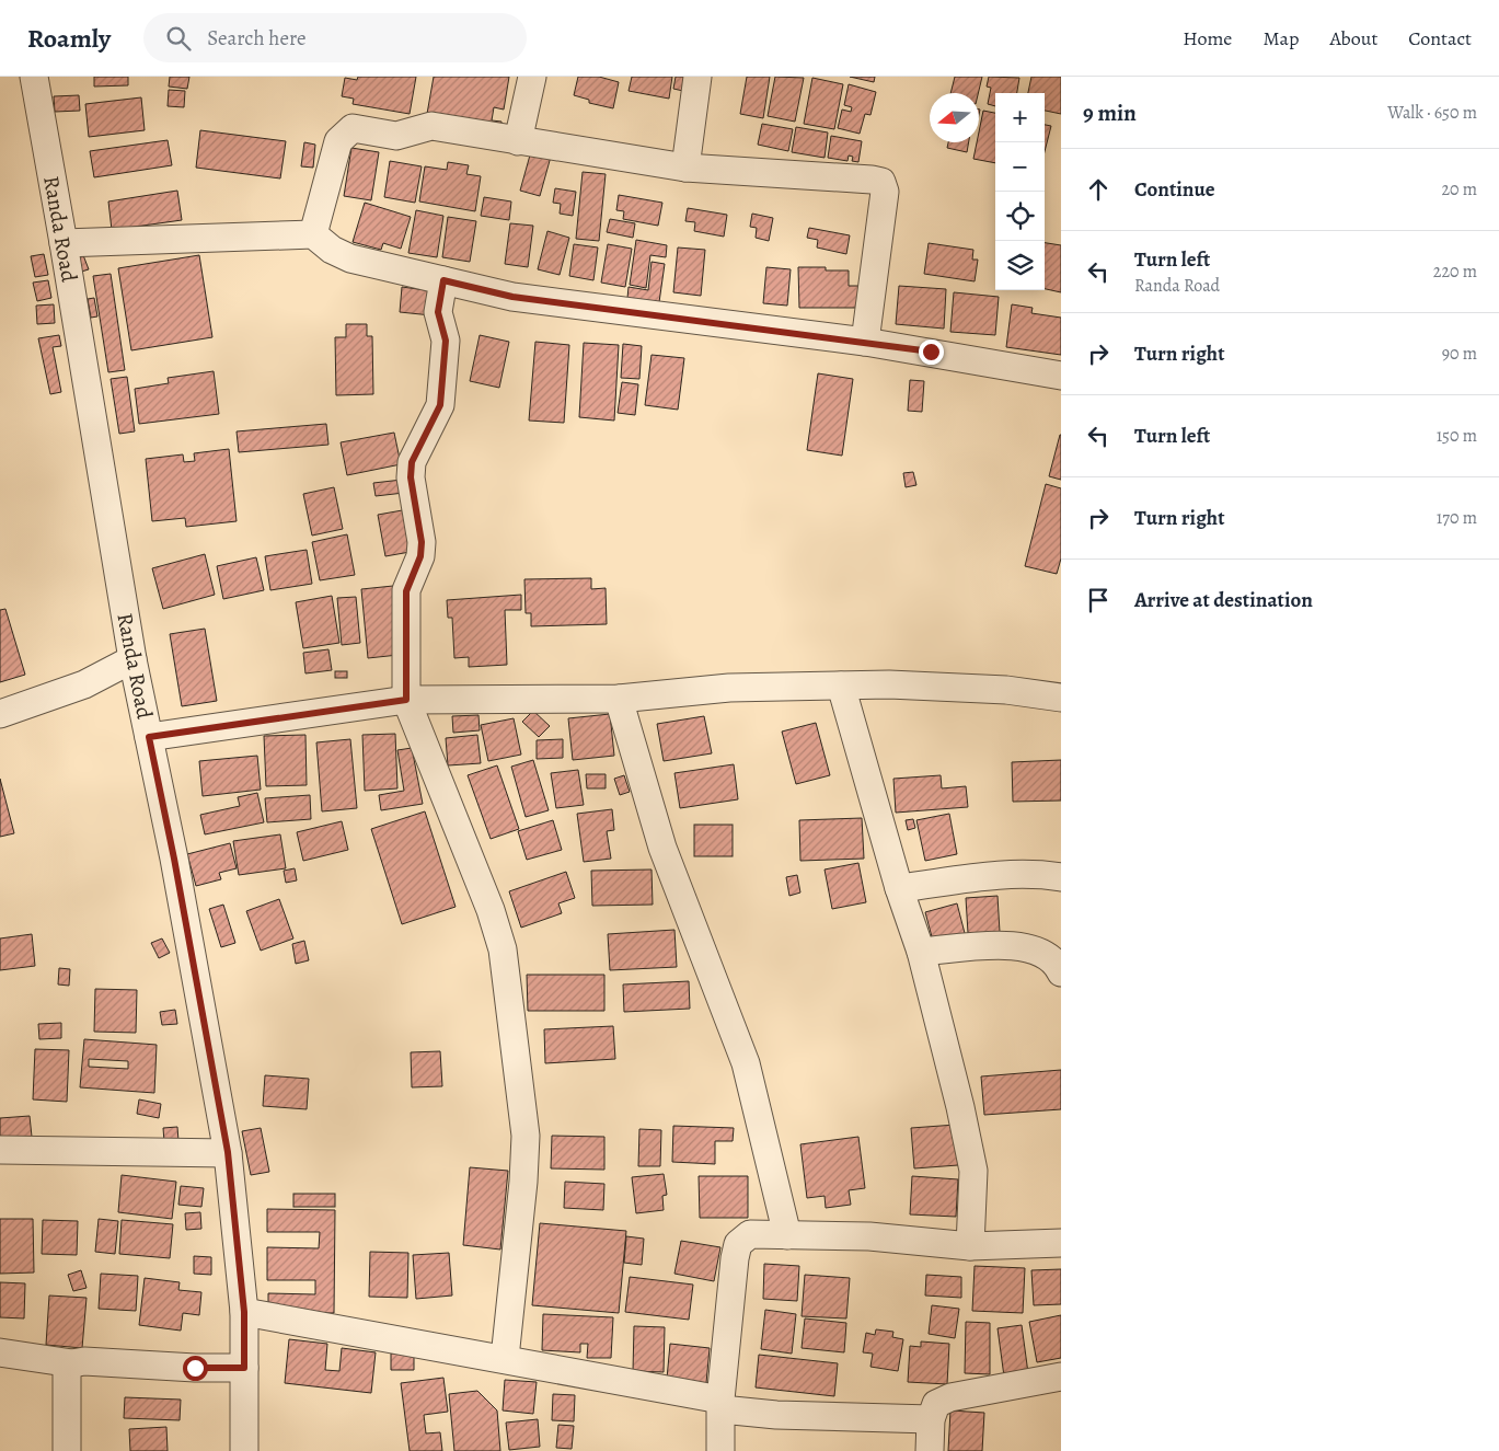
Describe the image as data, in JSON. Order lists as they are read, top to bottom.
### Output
{
  "streets": {
    "street": ["Randa Road"]
  },
  "north": "left",
  "page": {
    "header": "Roamly",
    "search": "Search here",
    "nav": [
      "Home",
      "Map",
      "About",
      "Contact"
    ],
    "heading": ["9 min", "Walk · 650 m"],
    "map_buttons": ["+", "−"],
    "list": [
      ["Continue", "20 m"],
      ["Turn left", "Randa Road", "220 m"],
      ["Turn right", "90 m"],
      ["Turn left", "150 m"],
      ["Turn right", "170 m"],
      "Arrive at destination"
    ]
  }
}
